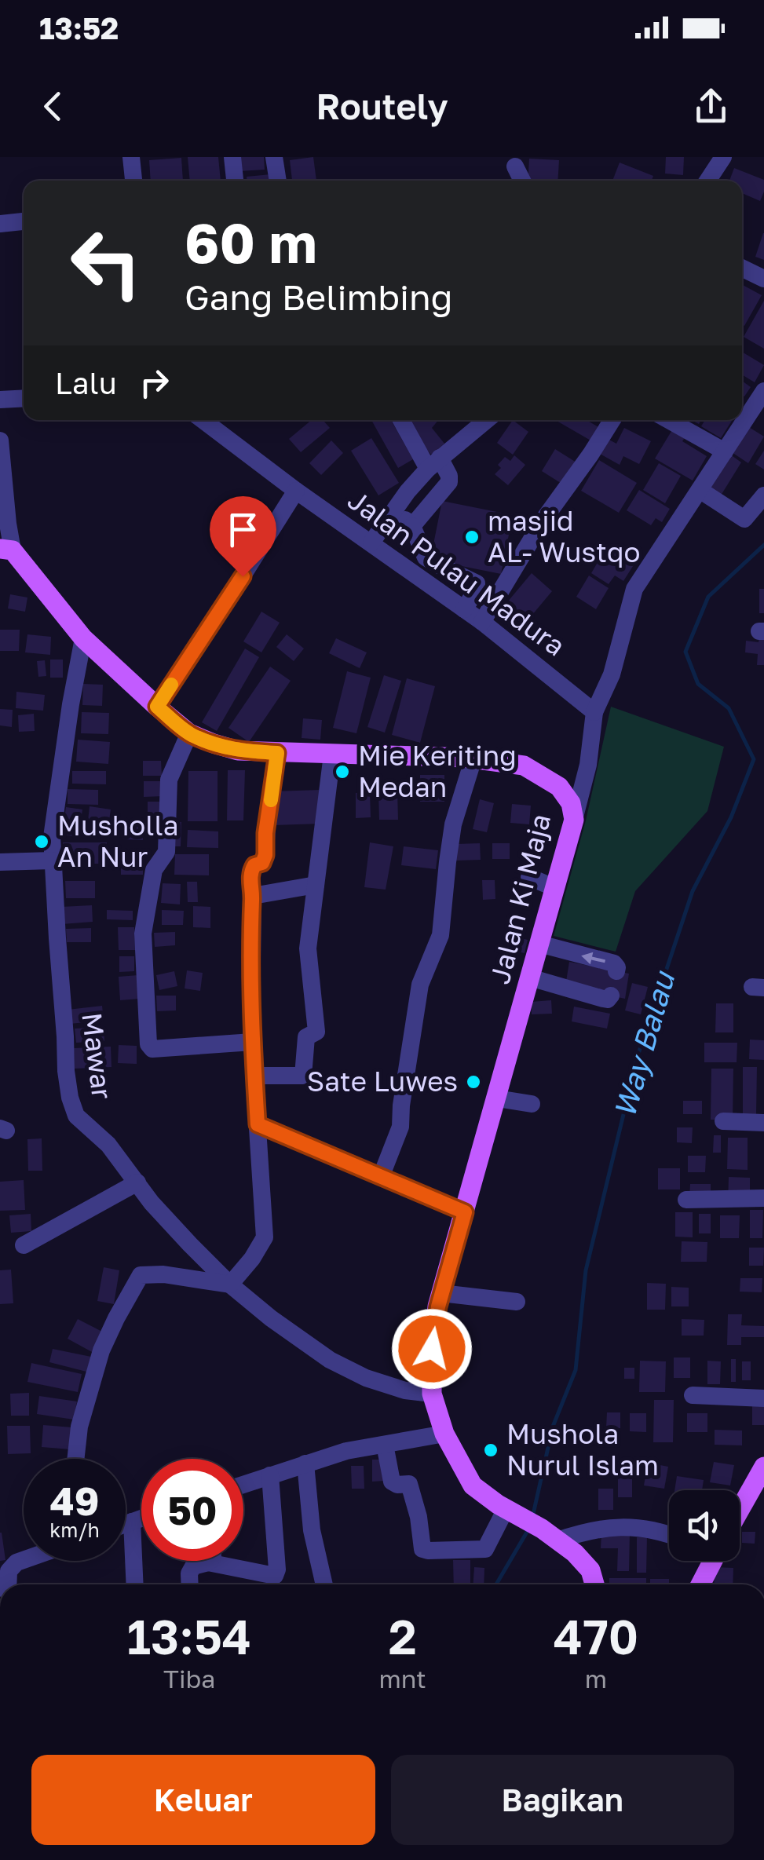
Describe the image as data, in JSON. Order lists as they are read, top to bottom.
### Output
{
  "streets": {
    "main road": ["Jalan Ki Maja"],
    "street": ["Jalan Pulau Madura", "Mawar"]
  },
  "crossings": [
    ["Jalan Ki Maja", "Mawar"]
  ],
  "water": ["Way Balau"],
  "places": [
    "masjid AL- Wustqo",
    "Mie Keriting Medan",
    "Musholla An Nur",
    "Sate Luwes",
    "Mushola Nurul Islam"
  ],
  "page": {
    "status": "13:52",
    "header": "Routely",
    "turn": ["60 m", "Gang Belimbing"],
    "then": "Lalu",
    "speed": "49 km/h",
    "limit": "50",
    "eta": [
      "13:54",
      "Tiba",
      "2",
      "mnt",
      "470",
      "m"
    ],
    "buttons": ["Keluar", "Bagikan"]
  }
}
